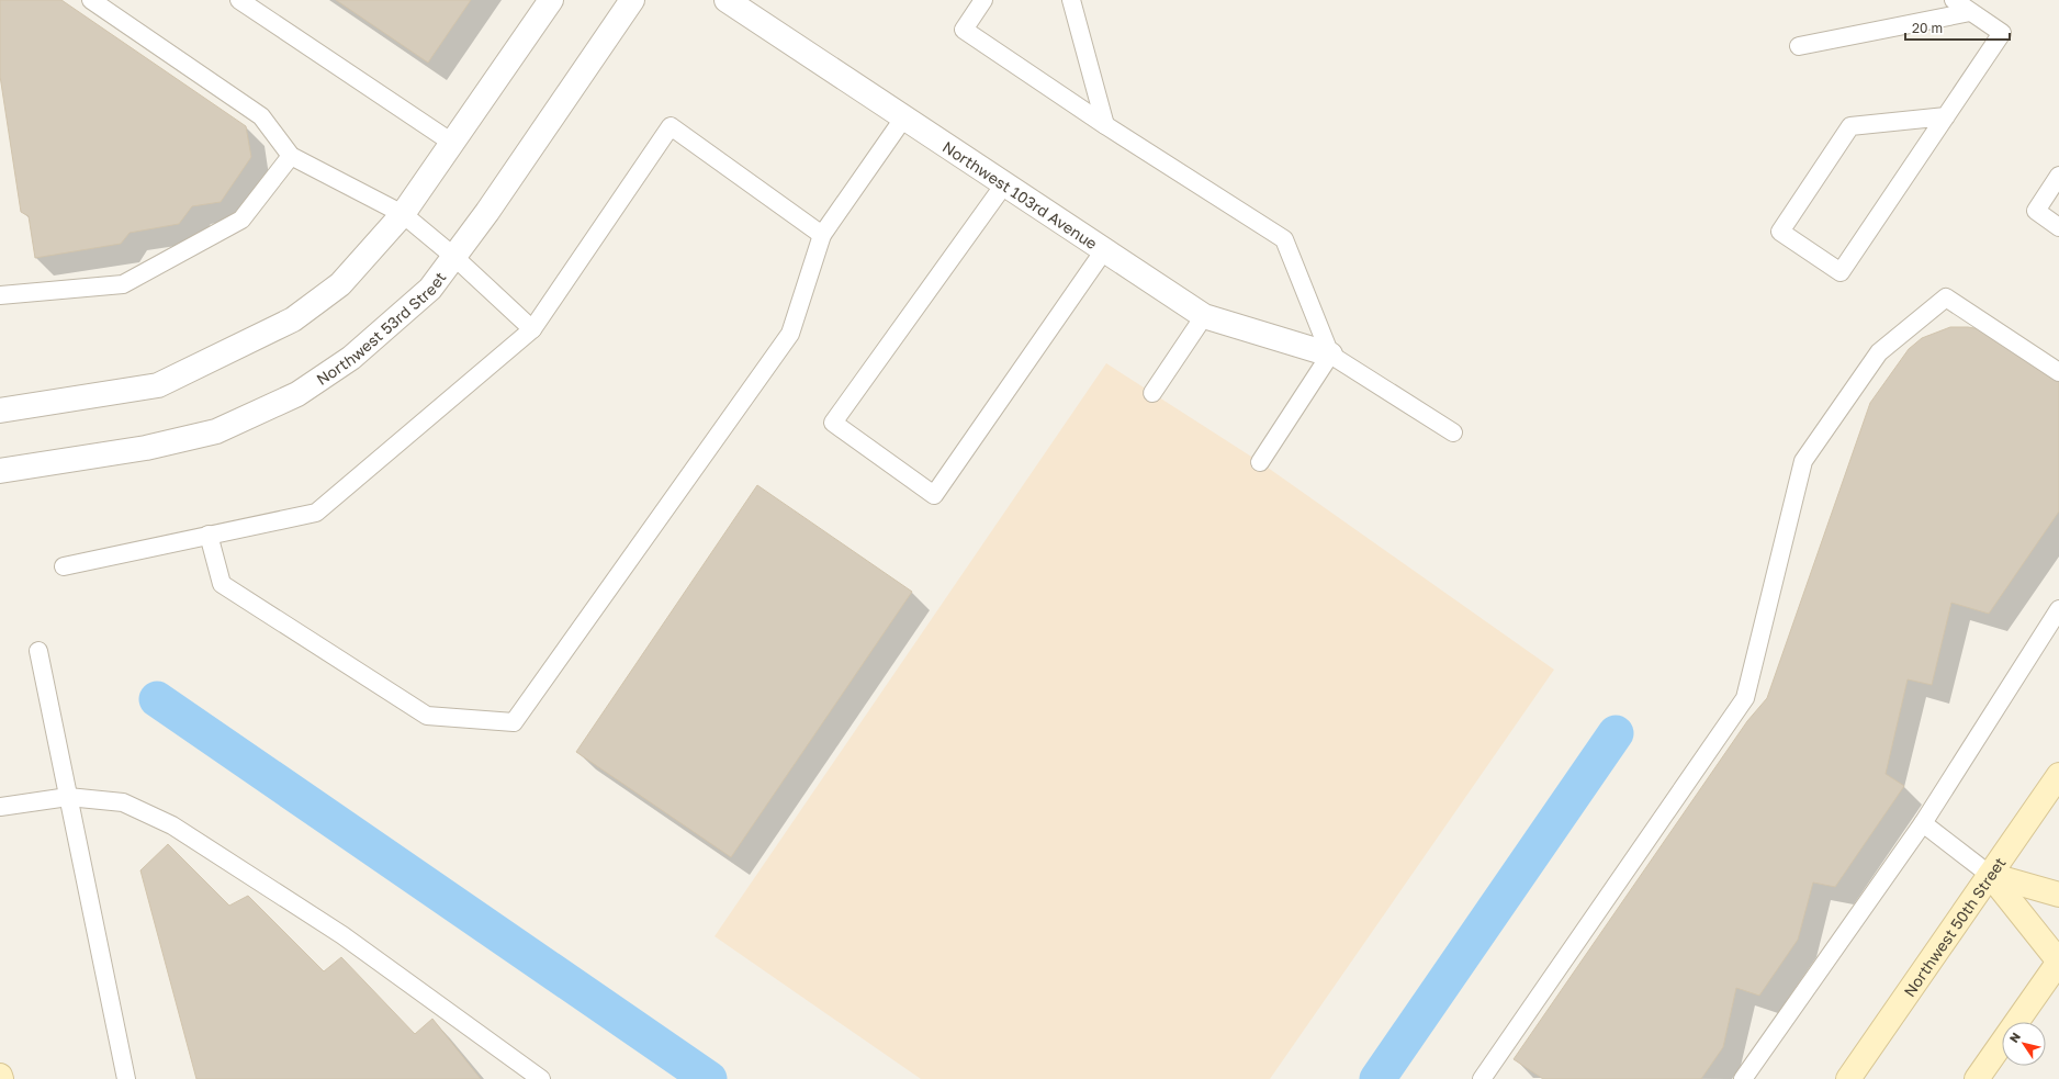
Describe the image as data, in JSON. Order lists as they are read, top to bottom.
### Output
{
  "streets": {
    "street": ["Northwest 103rd Avenue", "Northwest 53rd Street", "Northwest 50th Street"]
  },
  "scale_bar": "20 m",
  "north": "top left"
}
